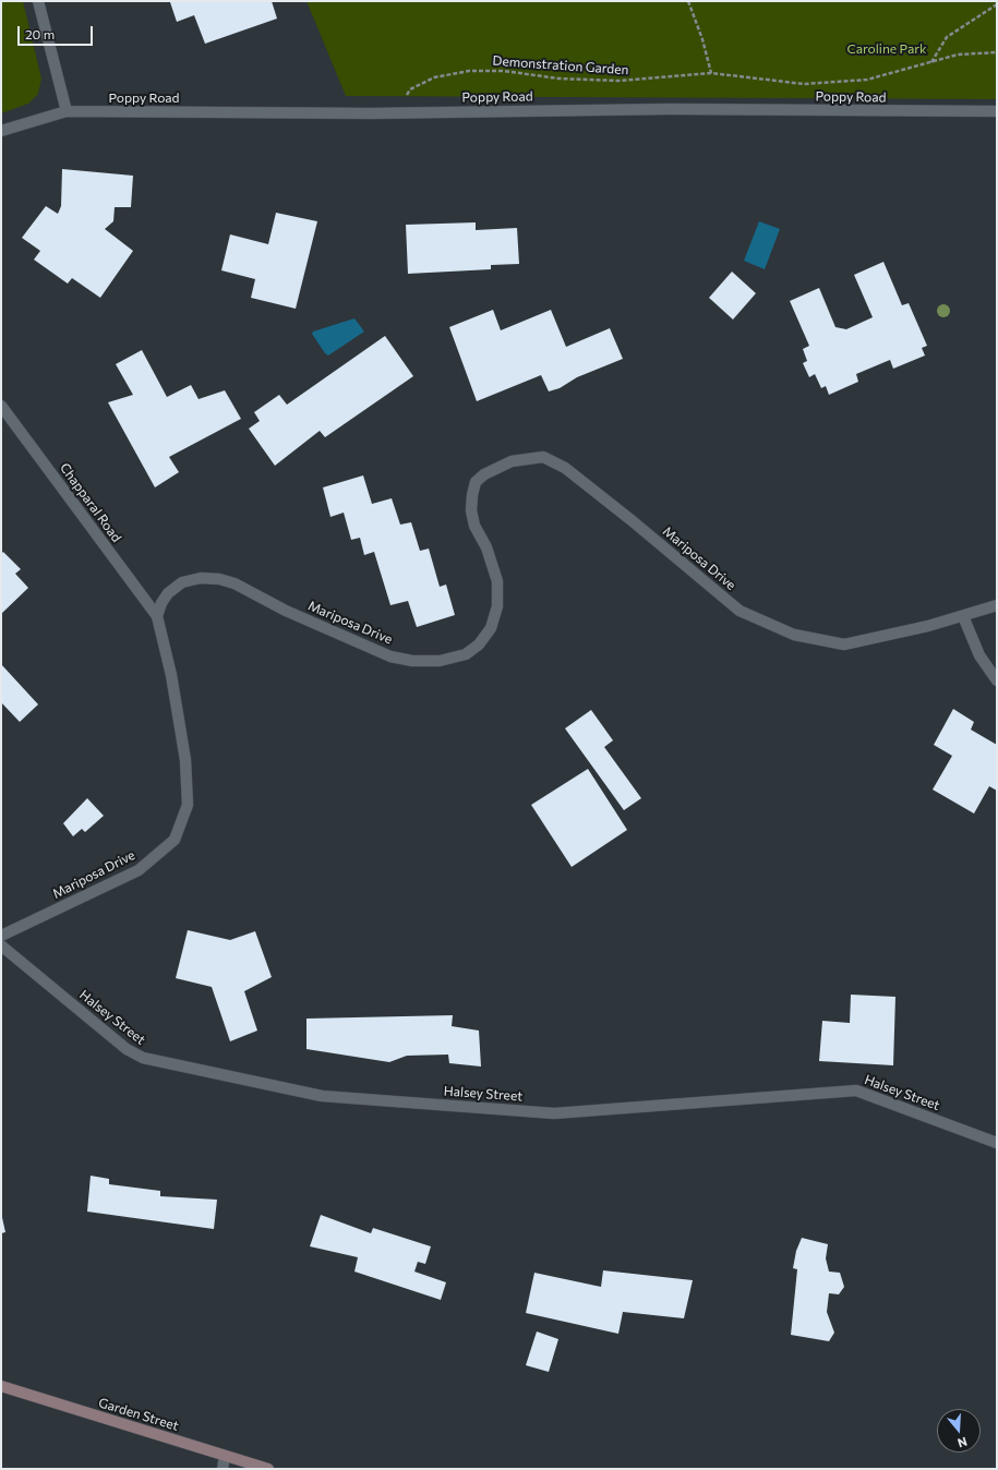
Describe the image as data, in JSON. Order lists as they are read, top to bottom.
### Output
{
  "streets": {
    "street": [
      "Poppy Road",
      "Chapparal Road",
      "Mariposa Drive",
      "Halsey Street",
      "Garden Street"
    ],
    "path": ["Demonstration Garden"]
  },
  "crossings": [
    ["Demonstration Garden", "Poppy Road"],
    ["Chapparal Road", "Mariposa Drive"]
  ],
  "parks": ["Caroline Park"],
  "scale_bar": "20 m",
  "north": "bottom"
}
